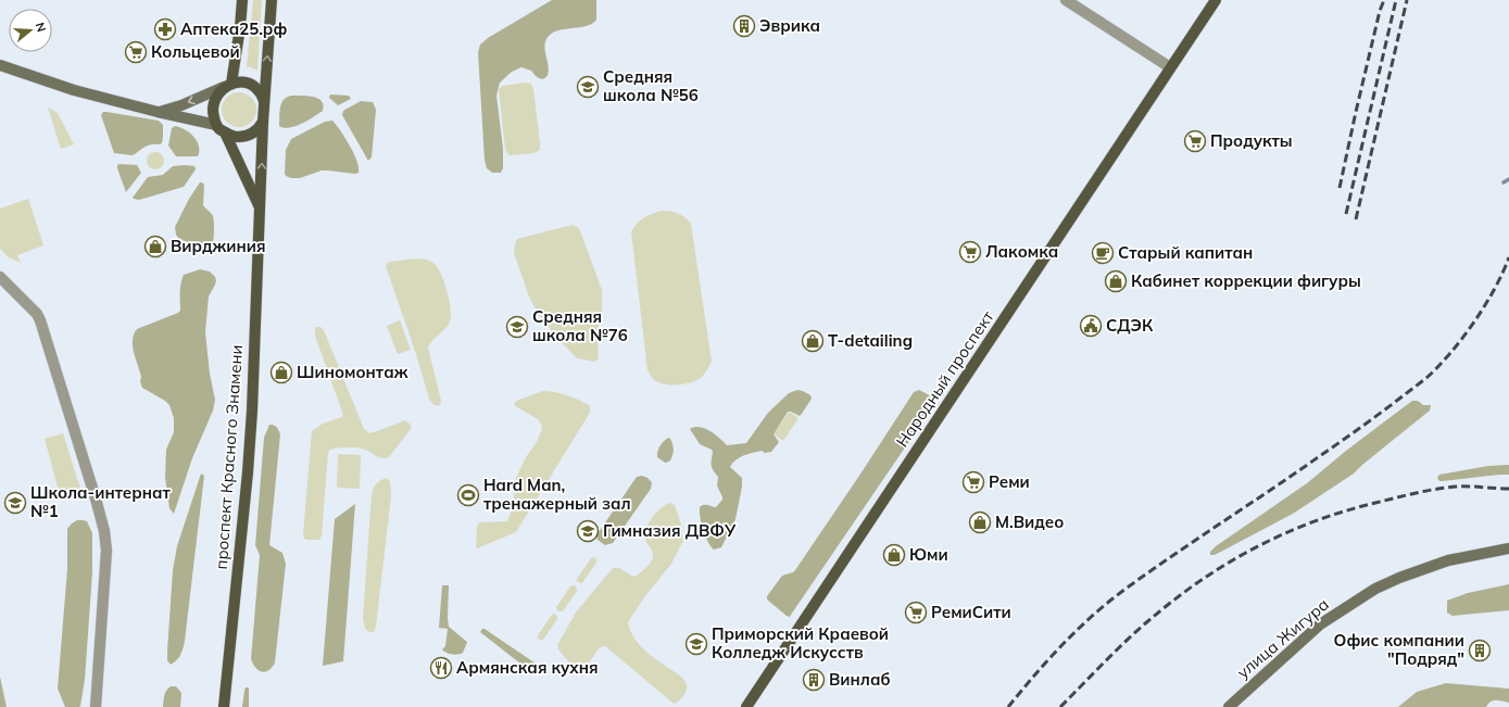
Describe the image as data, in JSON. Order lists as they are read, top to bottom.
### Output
{
  "streets": {
    "main road": ["Народный проспект", "проспект Красного Знамени", "улица Жигура"]
  },
  "places": {
    "building": ["Эврика", "Офис компании \"Подряд\"", "Винлаб"],
    "pharmacy": ["Аптека25.рф"],
    "supermarket": [
      "Кольцевой",
      "Продукты",
      "Лакомка",
      "Реми",
      "РемиСити"
    ],
    "school or university": [
      "Средняя школа №56",
      "Средняя школа №76",
      "Школа-интернат №1",
      "Гимназия ДВФУ",
      "Приморский Краевой Колледж Искусств"
    ],
    "shop": [
      "Вирджиния",
      "Кабинет коррекции фигуры",
      "T-detailing",
      "Шиномонтаж",
      "М.Видео",
      "Юми"
    ],
    "cafe": ["Старый капитан"],
    "public building": ["СДЭК"],
    "sports": ["Hard Man, тренажерный зал"],
    "restaurant": ["Армянская кухня"]
  },
  "north": "right"
}
